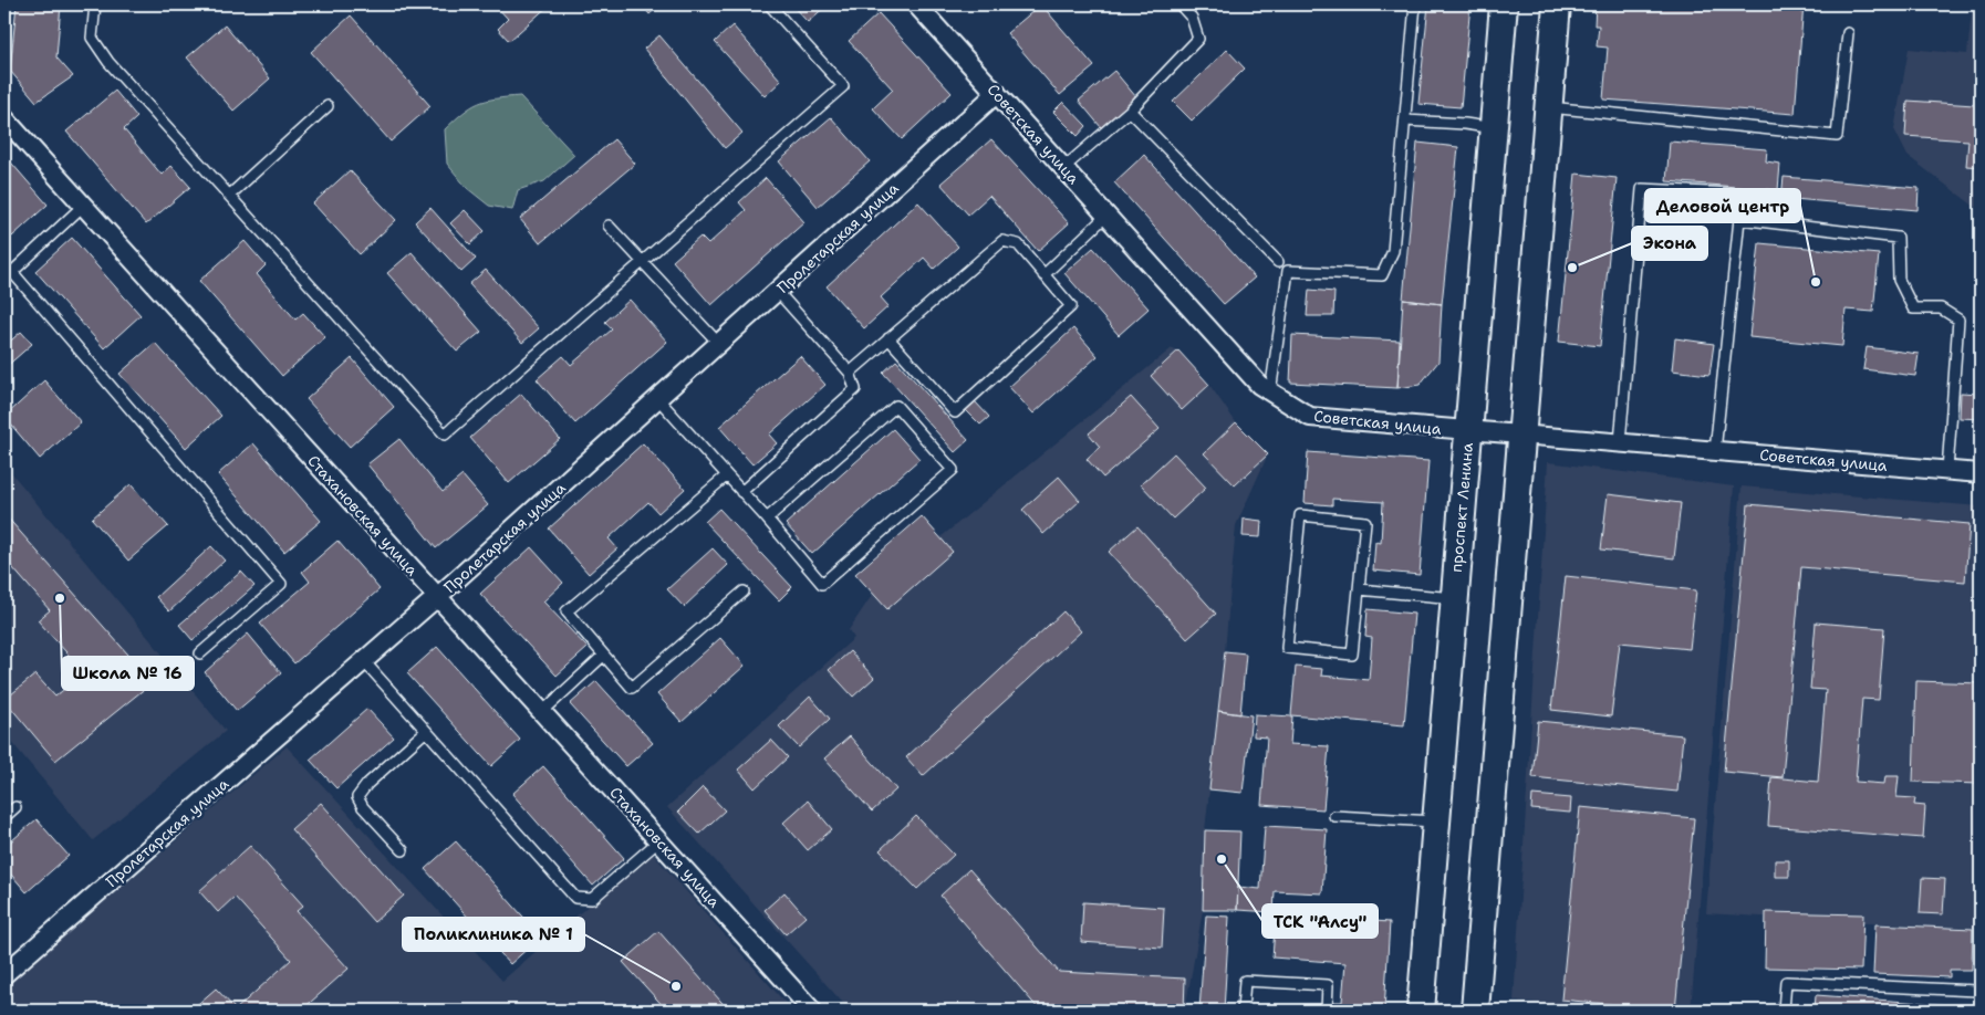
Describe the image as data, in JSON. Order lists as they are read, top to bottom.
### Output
{
  "streets": {
    "street": [
      "Советская улица",
      "Пролетарская улица",
      "проспект Ленина",
      "Стахановская улица"
    ]
  },
  "crossings": [
    ["Советская улица", "Пролетарская улица"],
    ["Советская улица", "проспект Ленина"],
    ["Пролетарская улица", "Стахановская улица"]
  ],
  "places": [
    "Экона",
    "Деловой центр",
    "Школа № 16",
    "ТСК \"Алсу\"",
    "Поликлиника № 1"
  ]
}
